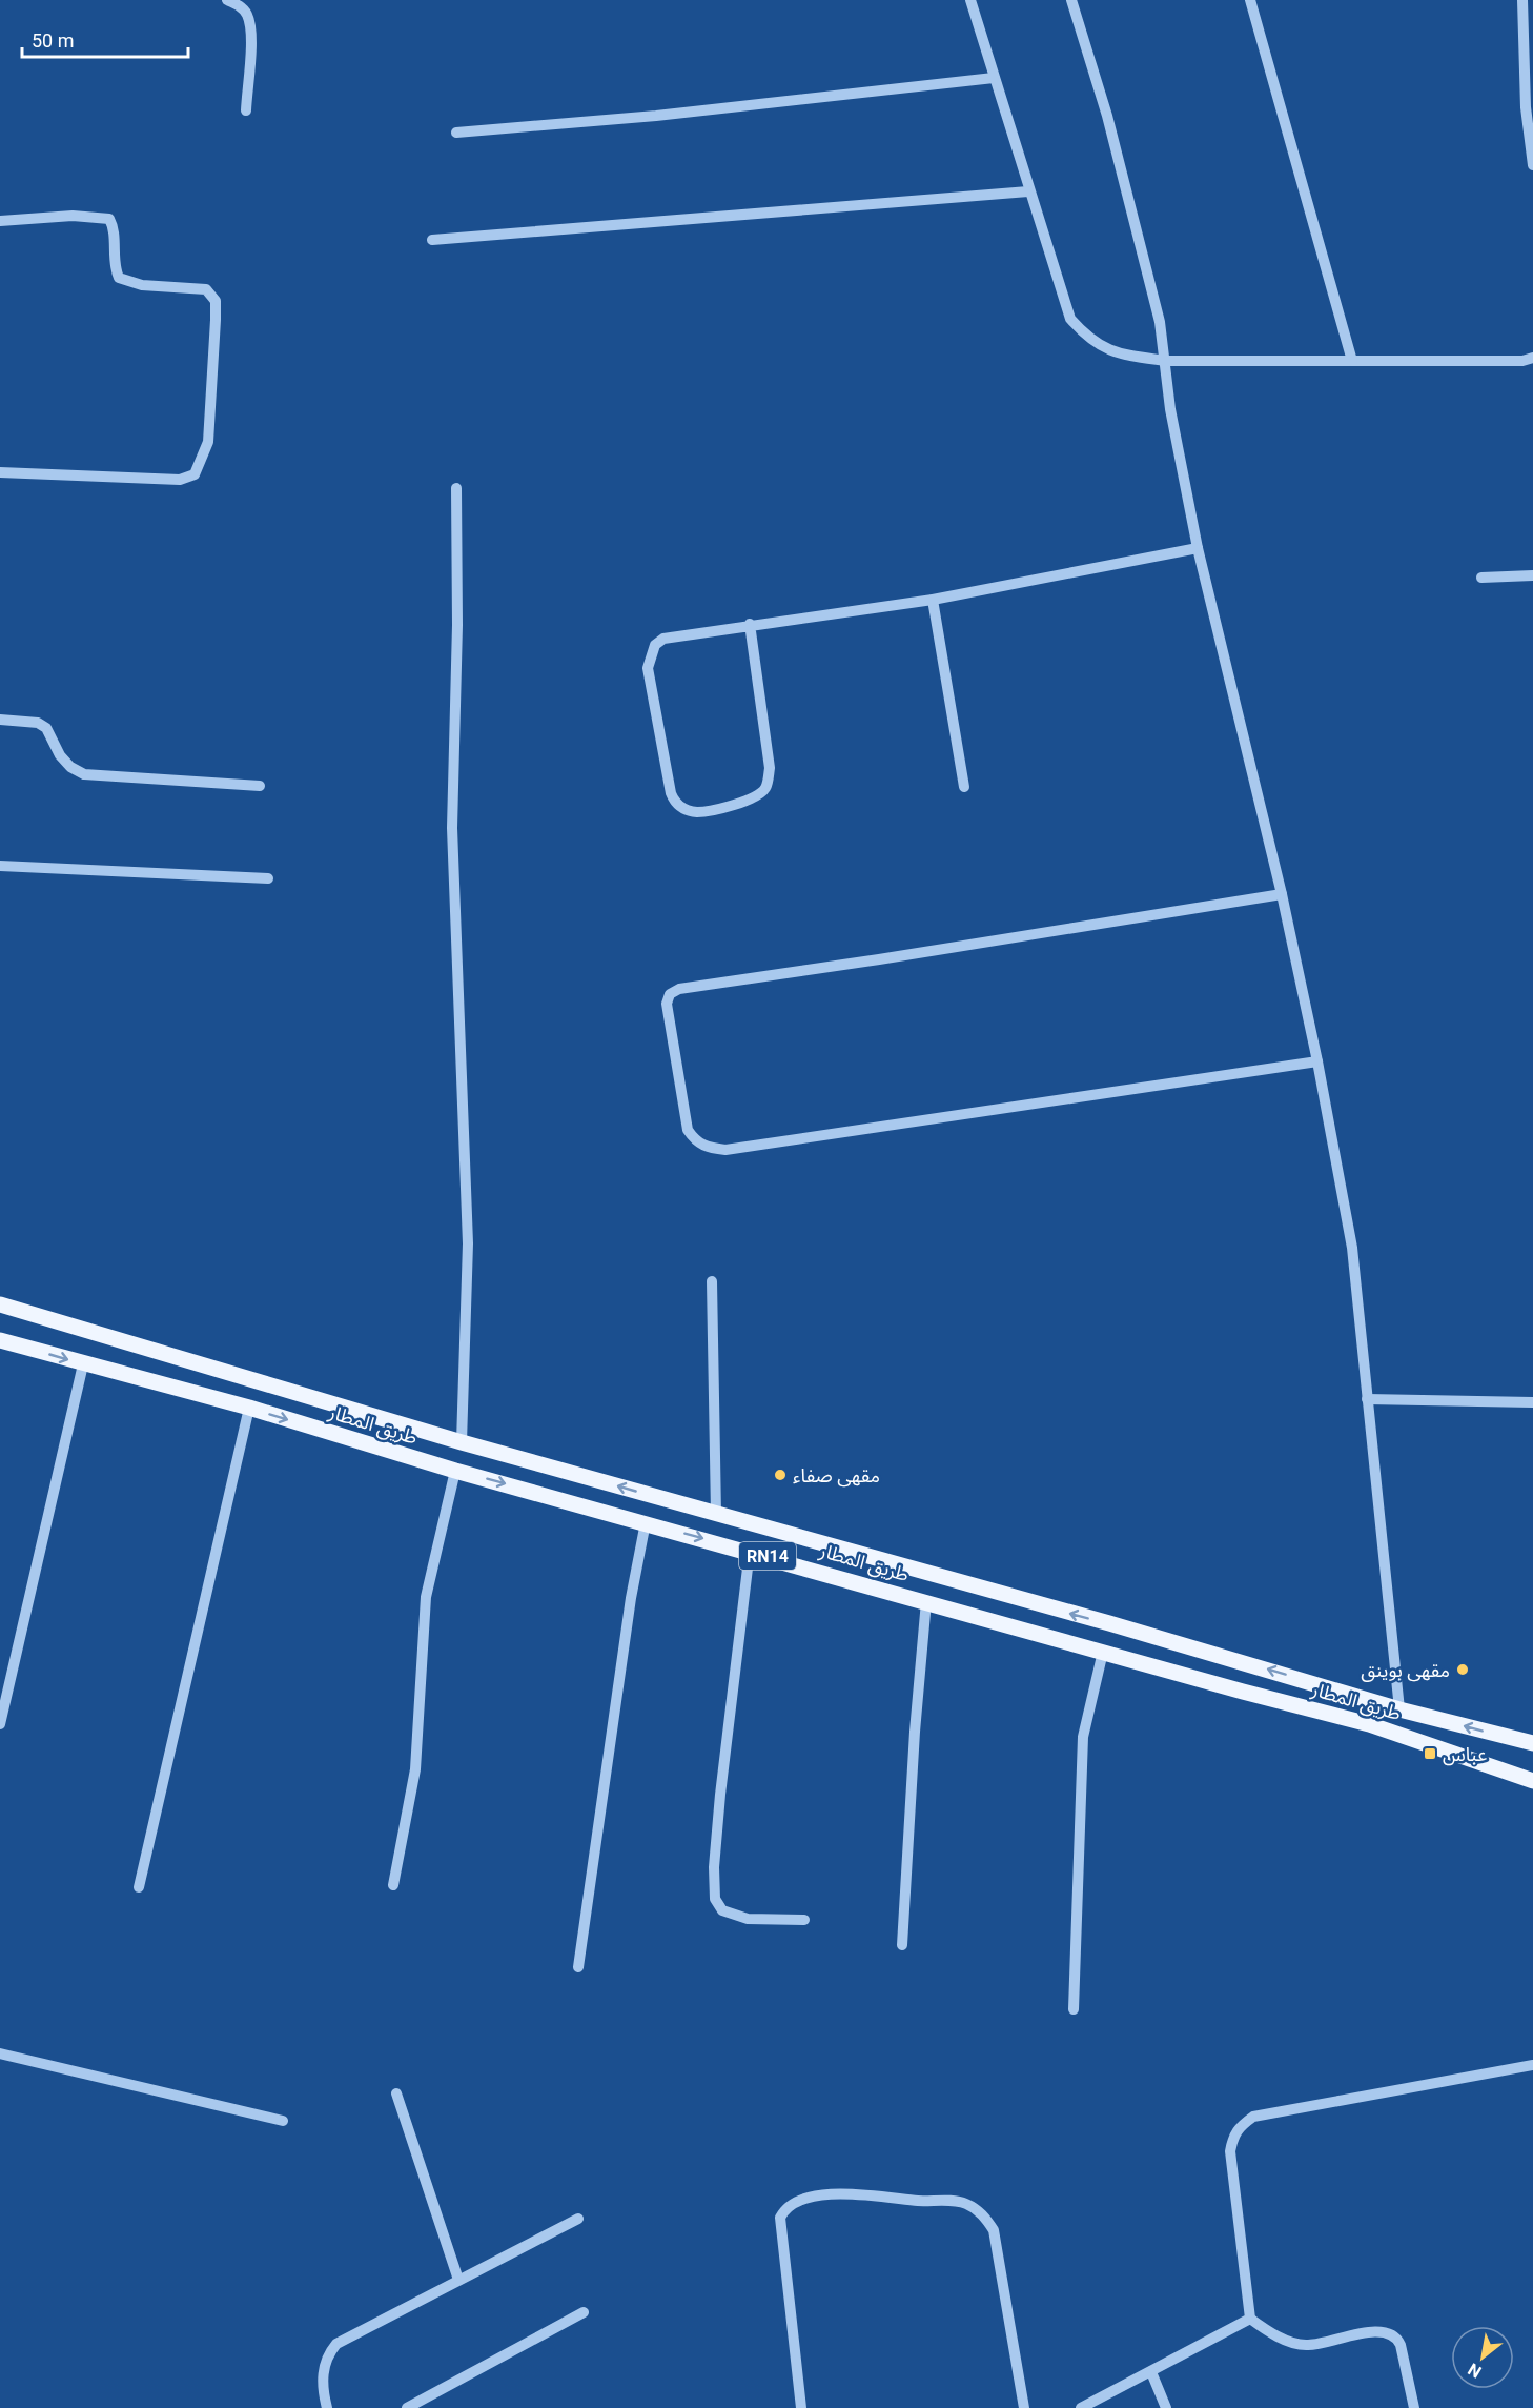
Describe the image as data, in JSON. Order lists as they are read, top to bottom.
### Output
{
  "streets": {
    "main road": ["طريق المطار", "RN14"]
  },
  "places": {
    "other": ["مقهى صفاء", "مقهى بوينق"],
    "transit": ["عباس"]
  },
  "scale_bar": "50 m",
  "north": "bottom left"
}
